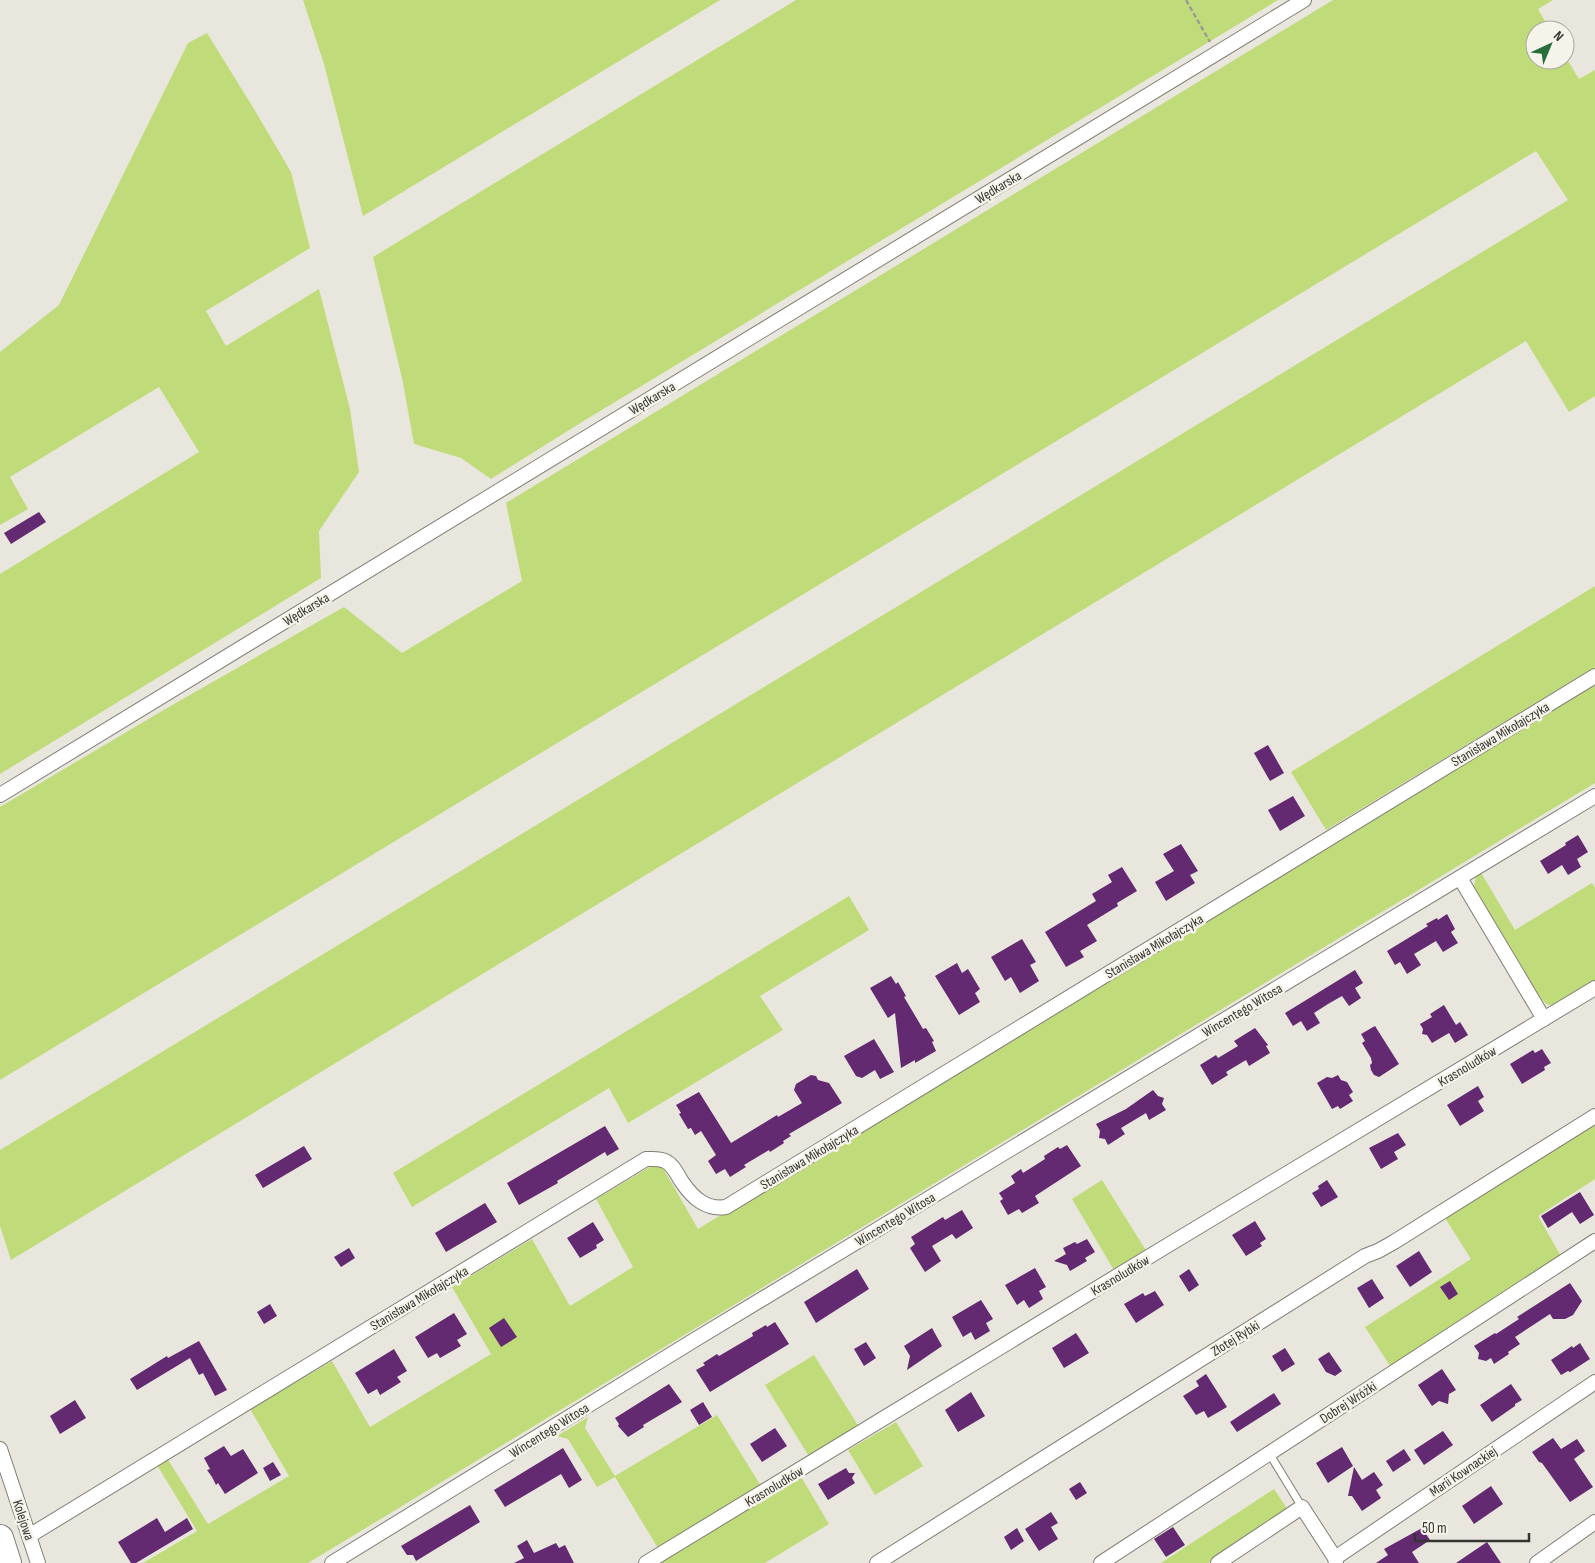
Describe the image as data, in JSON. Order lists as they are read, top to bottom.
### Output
{
  "streets": {
    "highway": ["Kolejowa"],
    "street": [
      "Wędkarska",
      "Stanisława Mikołajczyka",
      "Wincentego Witosa",
      "Krasnoludków",
      "Złotej Rybki",
      "Dobrej Wróżki",
      "Marii Kownackiej"
    ]
  },
  "crossings": [
    ["Stanisława Mikołajczyka", "Kolejowa"]
  ],
  "scale_bar": "50 m",
  "north": "top right"
}
